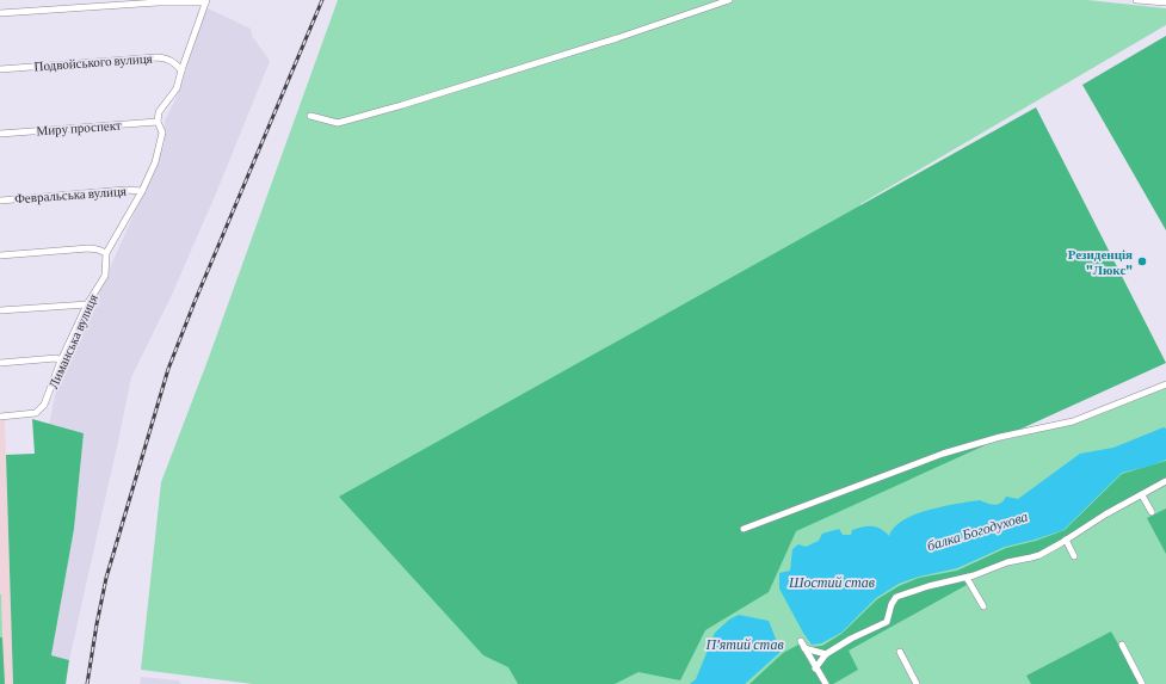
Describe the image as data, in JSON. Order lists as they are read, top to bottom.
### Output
{
  "streets": {
    "street": [
      "Подвойського вулиця",
      "Миру проспект",
      "Февральська вулиця",
      "Лиманська вулиця"
    ]
  },
  "crossings": [
    ["Миру проспект", "Лиманська вулиця"],
    ["Февральська вулиця", "Лиманська вулиця"]
  ],
  "water": ["балка Богодухова", "Шостий став", "П'ятий став"],
  "places": ["Резиденція \"Люкс\""]
}
